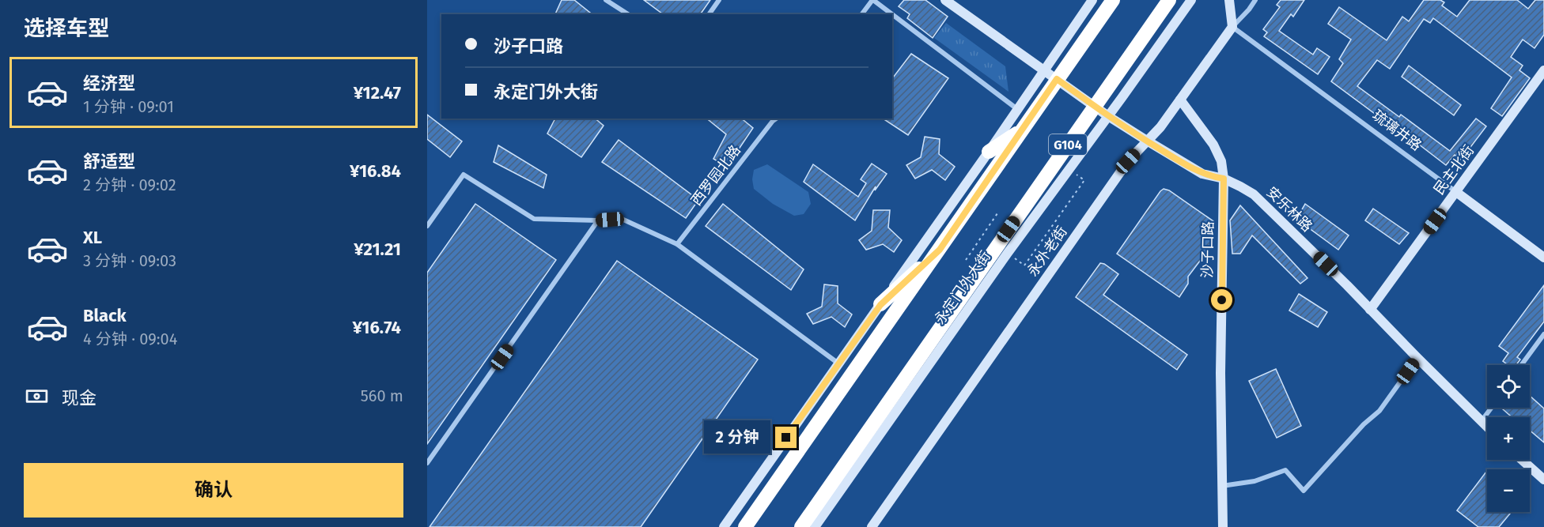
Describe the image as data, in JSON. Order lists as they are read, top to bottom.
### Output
{
  "streets": {
    "highway": ["G104", "永定门外大街"],
    "street": [
      "琉璃井路",
      "民主北街",
      "西罗园北路",
      "安乐林路",
      "沙子口路",
      "永外老街"
    ]
  },
  "crossings": [
    ["琉璃井路", "民主北街"],
    ["琉璃井路", "永外老街"],
    ["民主北街", "安乐林路"],
    ["安乐林路", "沙子口路"],
    ["安乐林路", "永外老街"],
    ["安乐林路", "永定门外大街"],
    ["沙子口路", "永外老街"]
  ],
  "page": {
    "heading": "选择车型",
    "banner": ["沙子口路", "永定门外大街"],
    "list": [
      {
        "name": "经济型",
        "note": "1 分钟 · 09:01",
        "value": "¥12.47"
      },
      {
        "name": "舒适型",
        "note": "2 分钟 · 09:02",
        "value": "¥16.84"
      },
      {
        "name": "XL",
        "note": "3 分钟 · 09:03",
        "value": "¥21.21"
      },
      {
        "name": "Black",
        "note": "4 分钟 · 09:04",
        "value": "¥16.74"
      }
    ],
    "map_buttons": ["+", "−"],
    "pay": ["现金", "560 m"],
    "bubble": "2 分钟",
    "buttons": "确认"
  }
}
